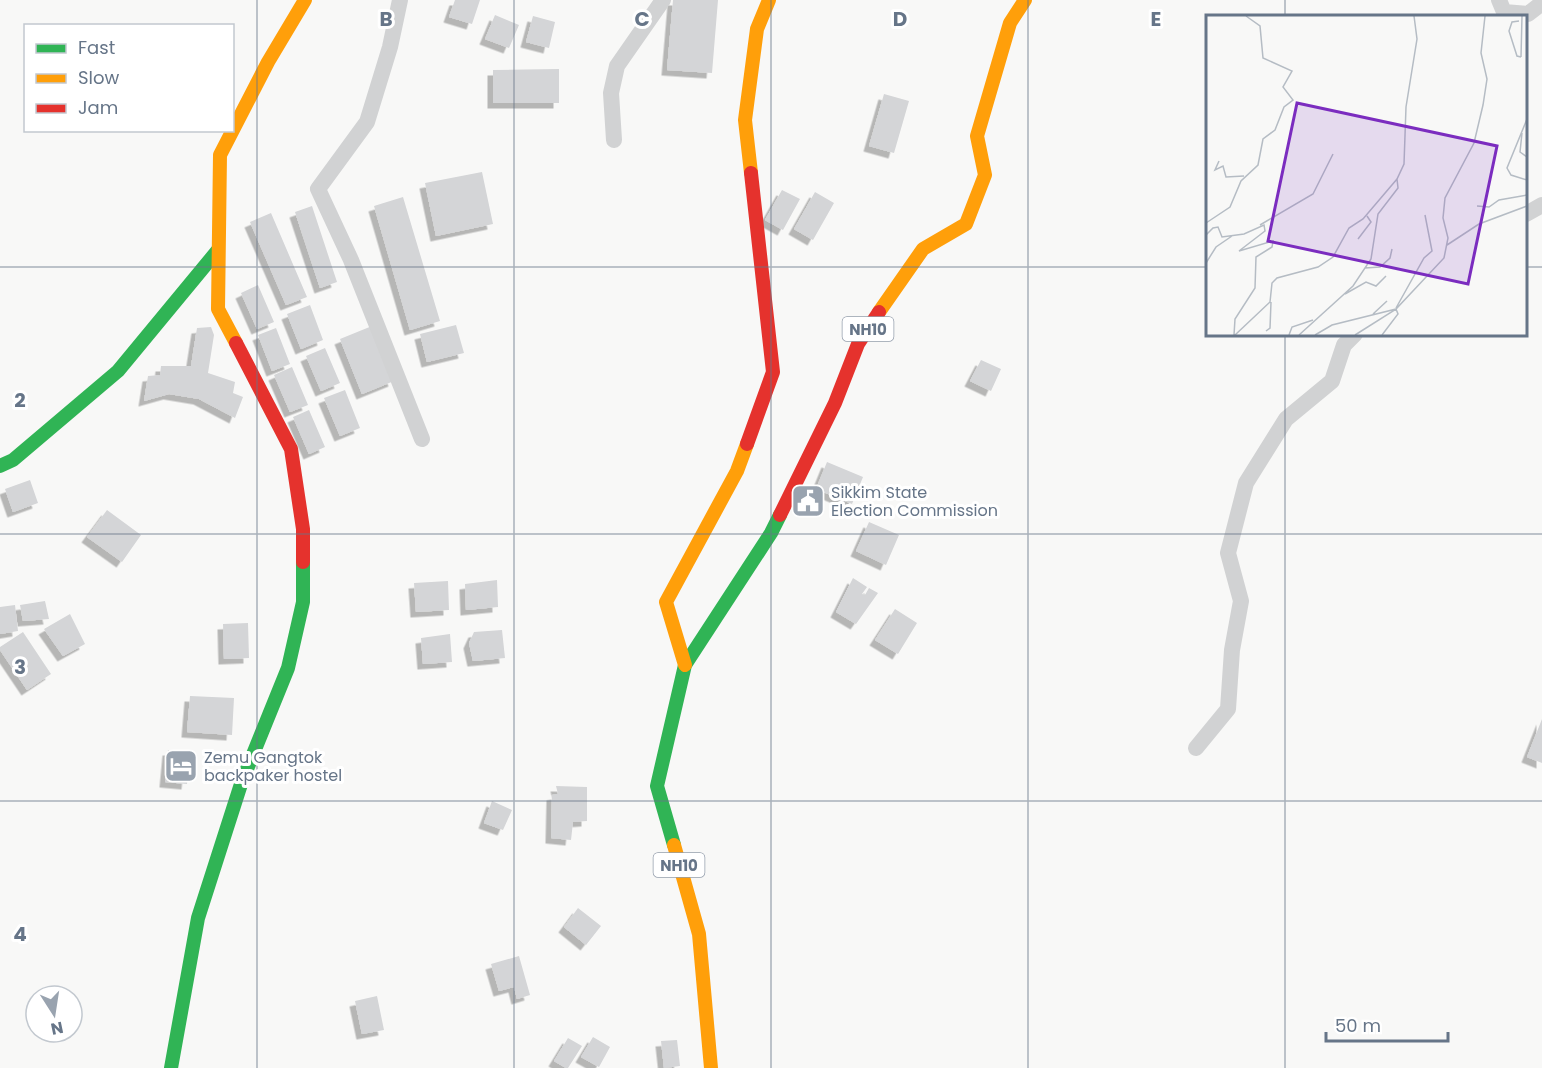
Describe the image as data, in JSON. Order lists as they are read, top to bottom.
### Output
{
  "streets": {
    "main road": ["NH10"]
  },
  "places": {
    "public building": ["Sikkim State Election Commission"],
    "hotel": ["Zemu Gangtok backpaker hostel"]
  },
  "legend": ["Fast", "Slow", "Jam"],
  "scale_bar": "50 m",
  "north": "bottom",
  "grid": {
    "columns": [
      "B",
      "C",
      "D",
      "E"
    ],
    "rows": ["2", "3", "4"]
  }
}
